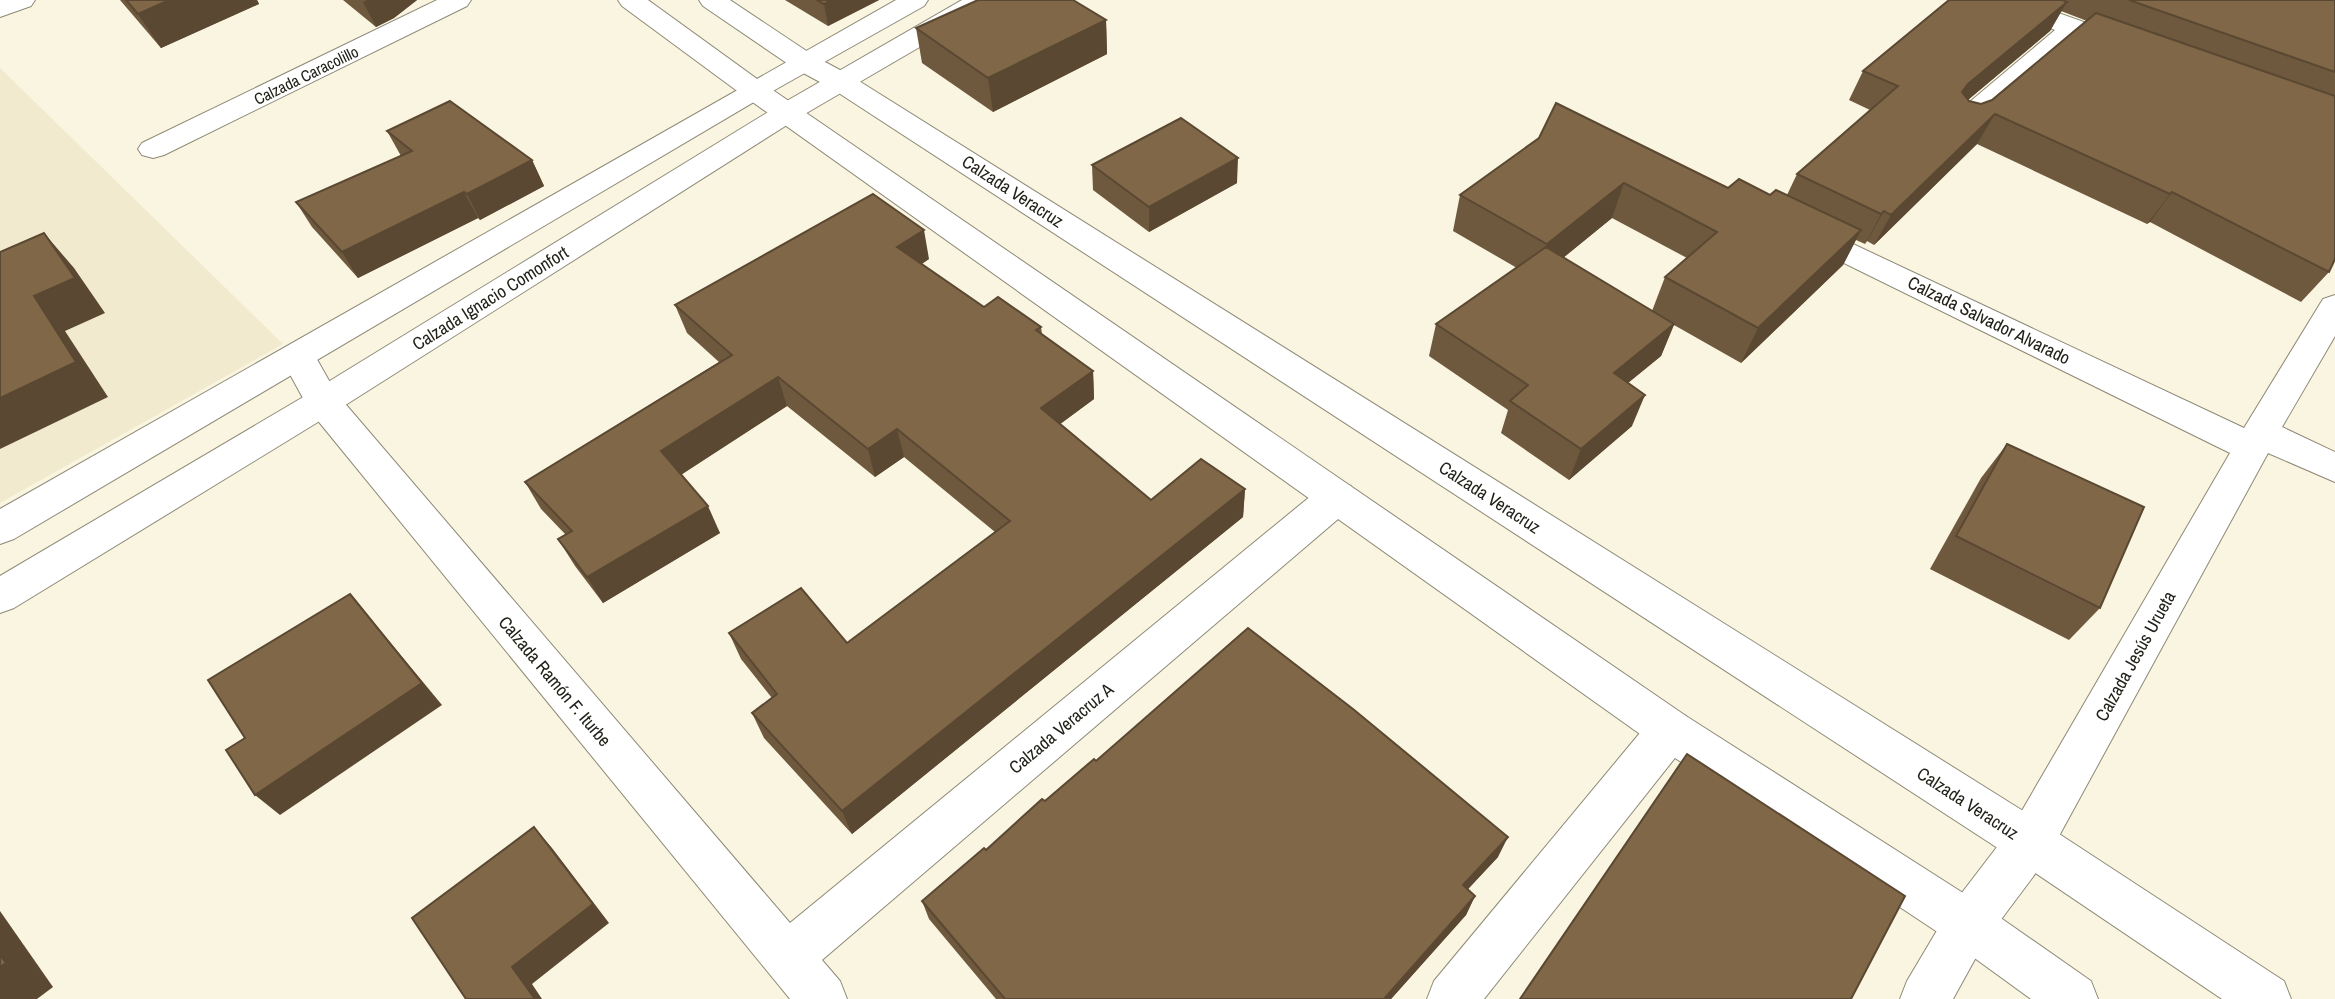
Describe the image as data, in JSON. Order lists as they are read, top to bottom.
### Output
{
  "streets": {
    "street": [
      "Calzada Caracolillo",
      "Calzada Veracruz",
      "Calzada Ignacio Comonfort",
      "Calzada Salvador Alvarado",
      "Calzada Jesús Urueta",
      "Calzada Ramón F. Iturbe",
      "Calzada Veracruz A"
    ]
  },
  "crossings": [
    ["Calzada Veracruz", "Calzada Ignacio Comonfort"],
    ["Calzada Veracruz", "Calzada Jesús Urueta"],
    ["Calzada Ignacio Comonfort", "Calzada Ramón F. Iturbe"],
    ["Calzada Salvador Alvarado", "Calzada Jesús Urueta"],
    ["Calzada Ramón F. Iturbe", "Calzada Veracruz A"]
  ]
}
